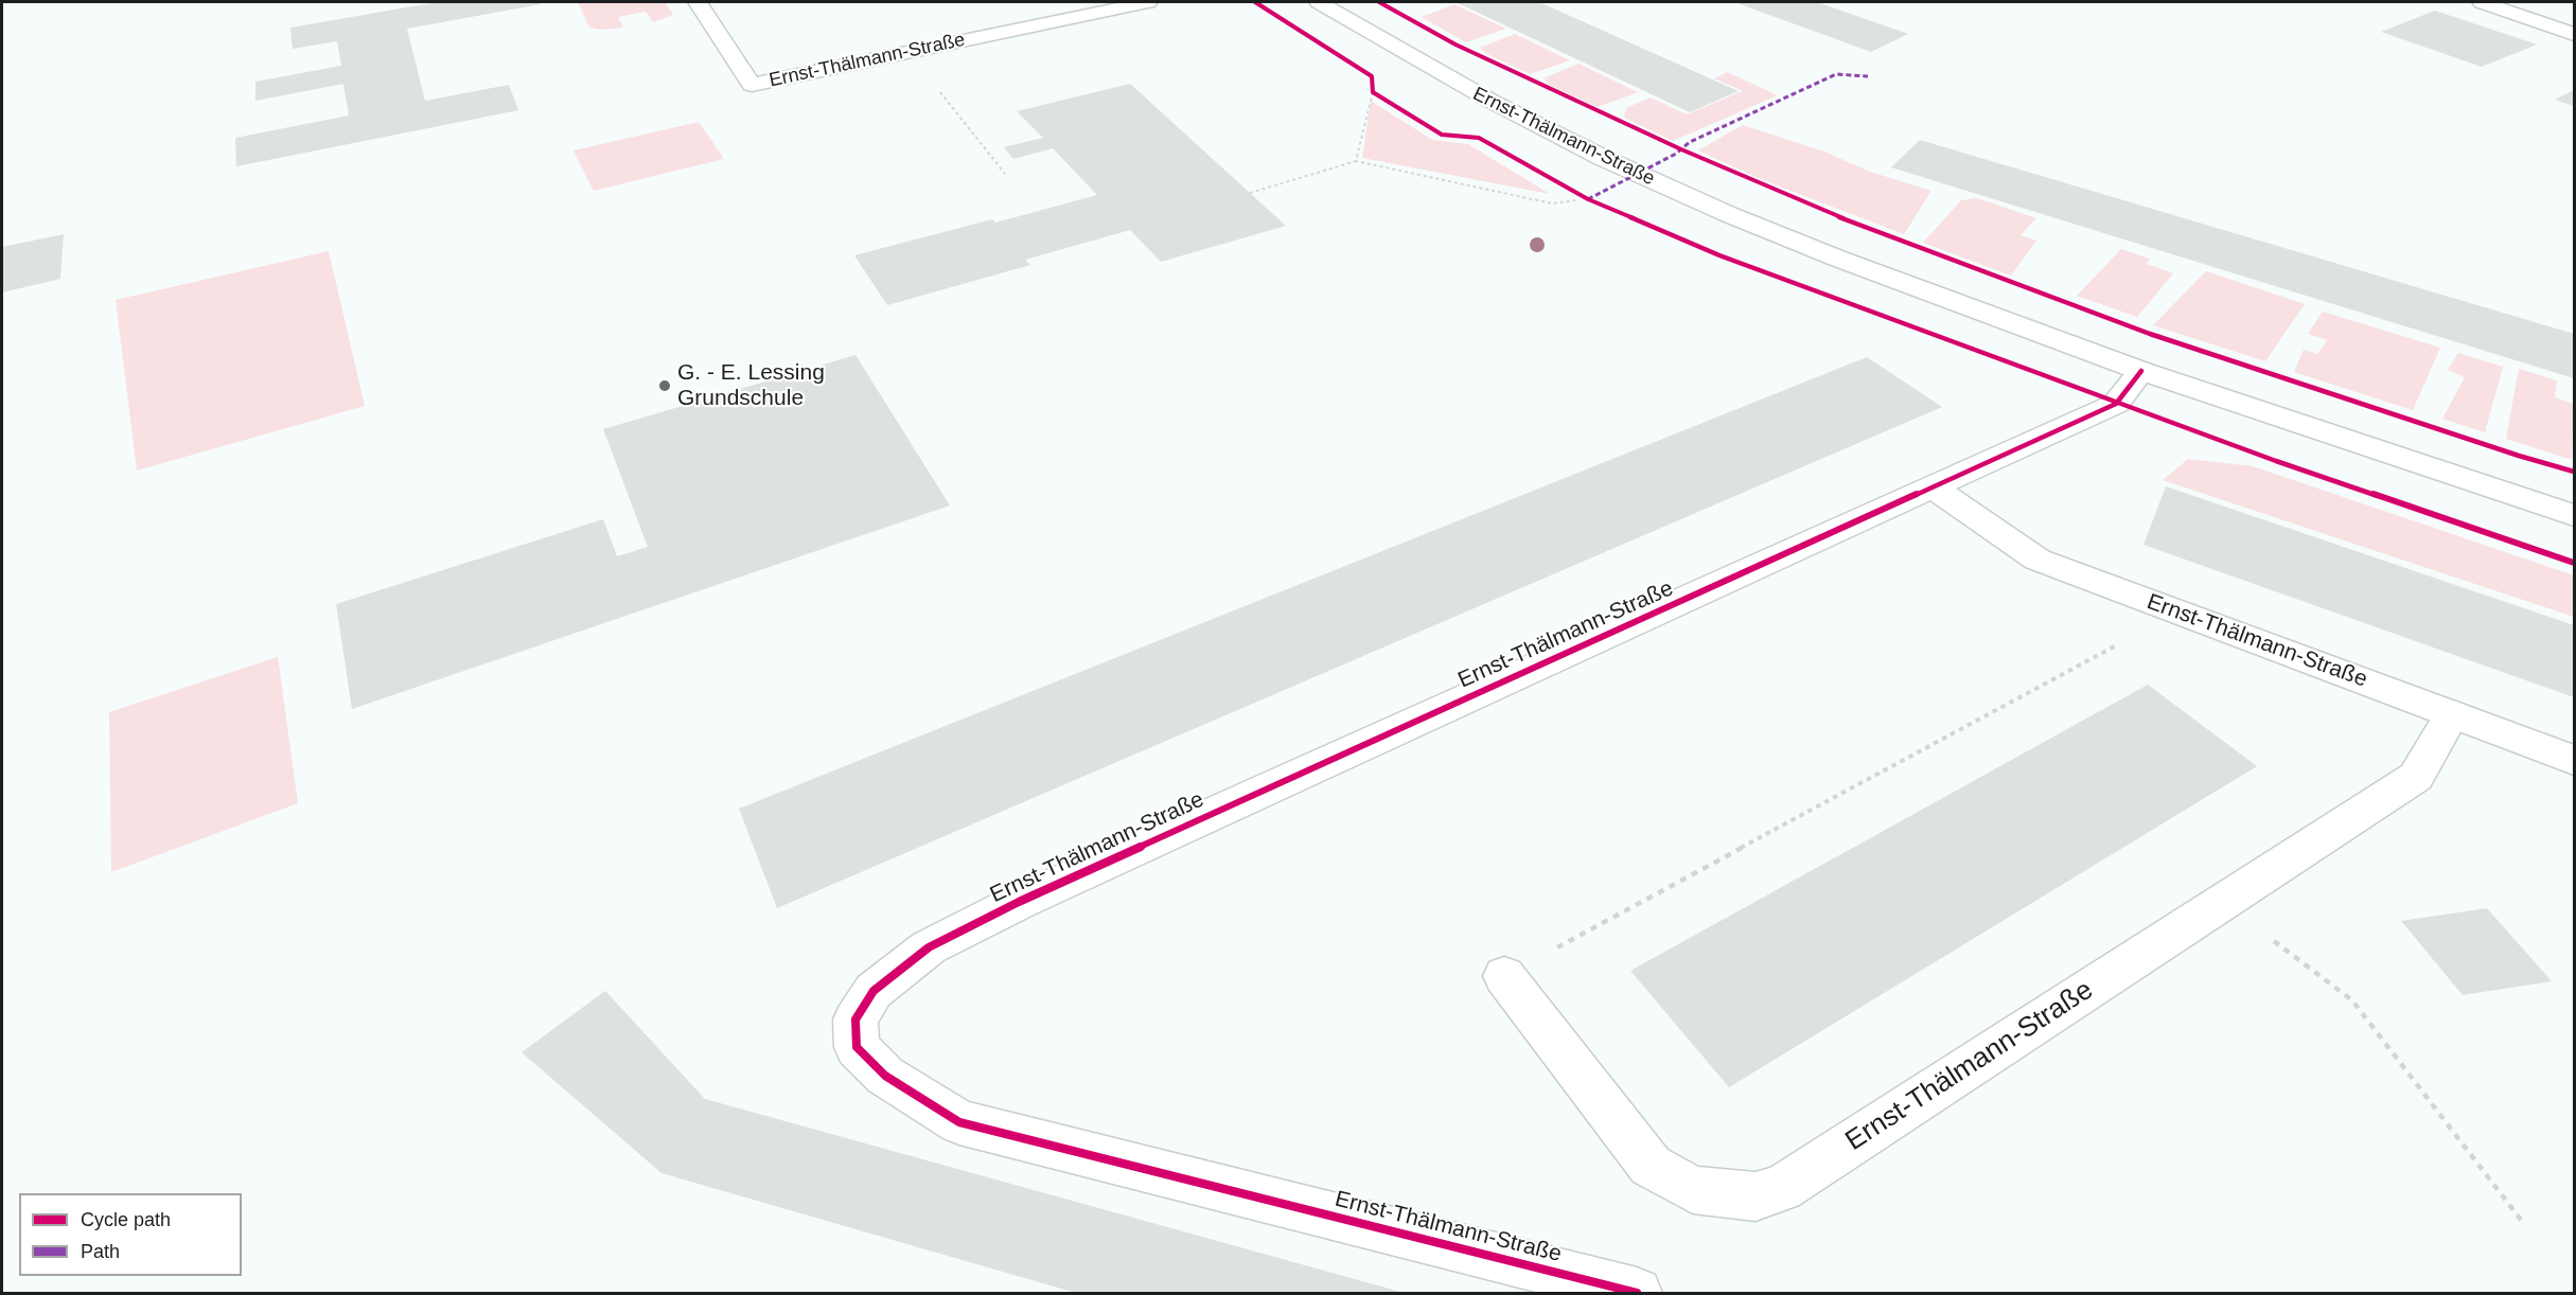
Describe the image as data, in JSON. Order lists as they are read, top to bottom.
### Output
{
  "streets": {
    "street": ["Ernst-Thälmann-Straße"]
  },
  "places": ["G. - E. Lessing Grundschule"],
  "legend": ["Cycle path", "Path"]
}
